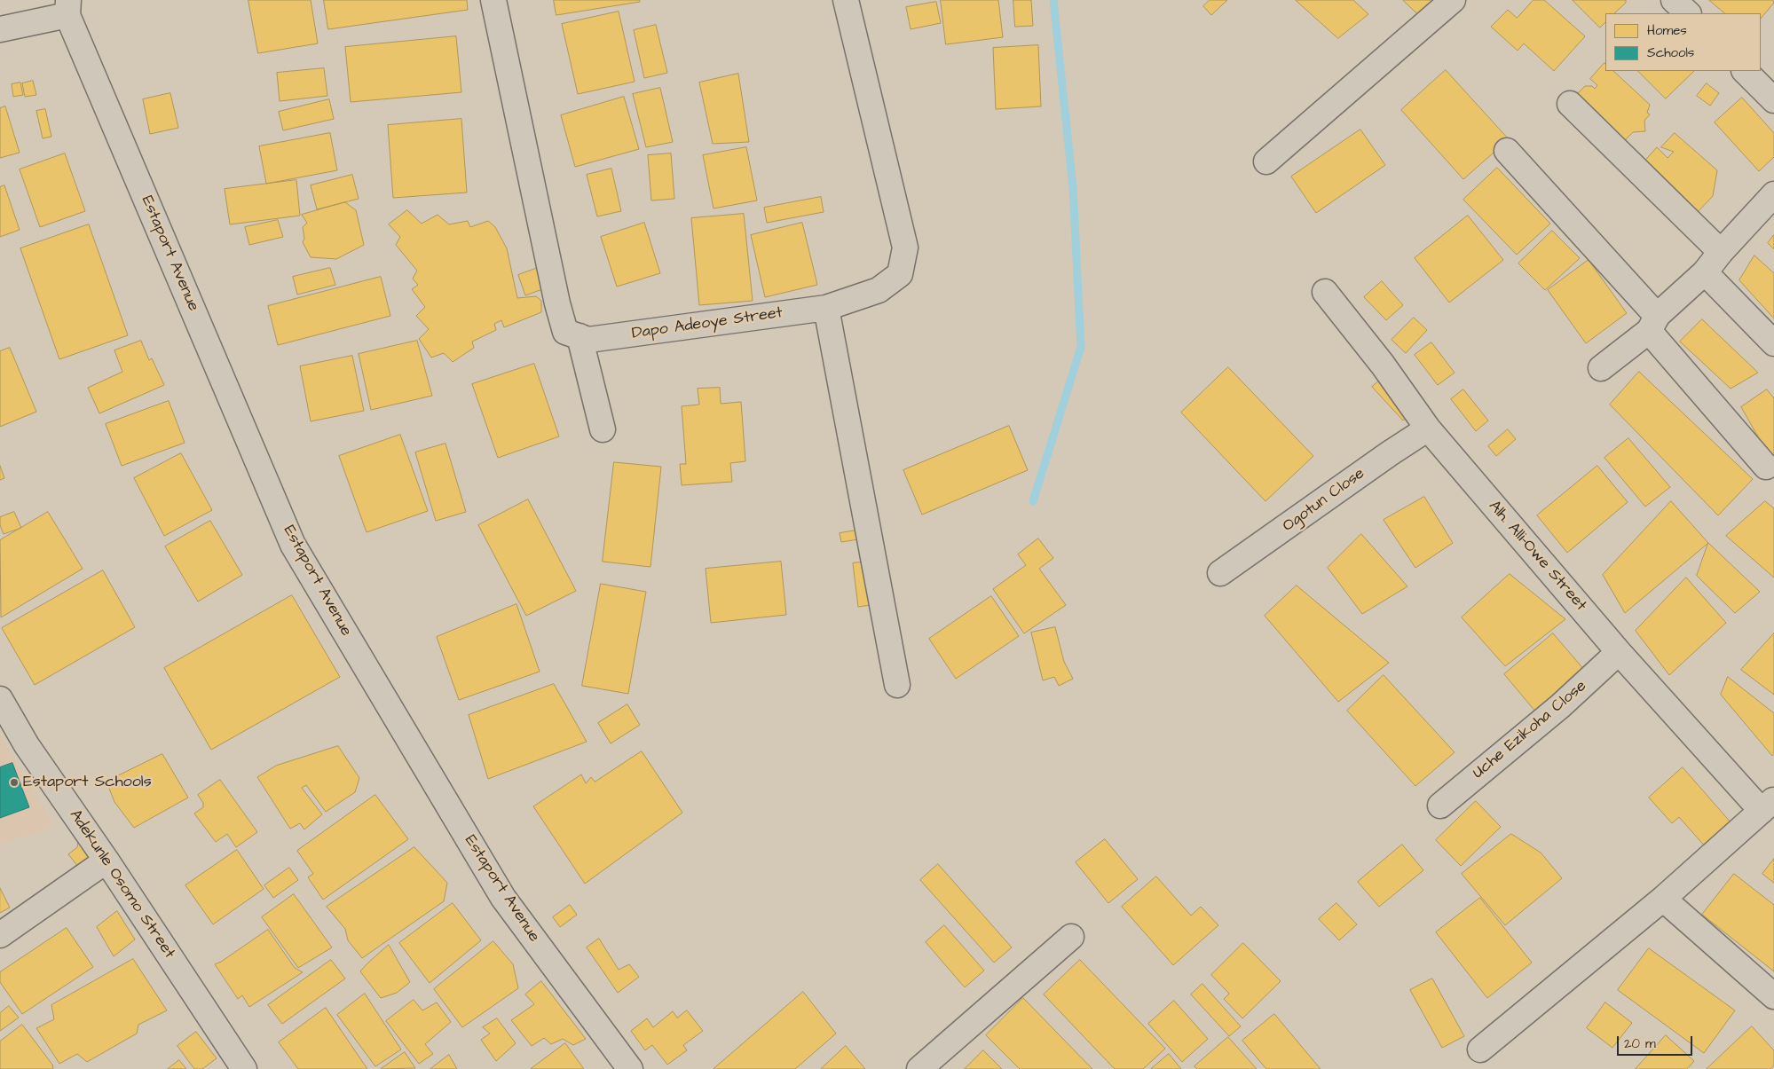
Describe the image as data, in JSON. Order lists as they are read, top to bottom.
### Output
{
  "streets": {
    "street": [
      "Estaport Avenue",
      "Dapo Adeoye Street",
      "Ogotun Close",
      "Alh. Alli-Owe Street",
      "Uche Ezikoha Close",
      "Adekunle Osomo Street"
    ]
  },
  "crossings": [
    ["Ogotun Close", "Alh. Alli-Owe Street"],
    ["Alh. Alli-Owe Street", "Uche Ezikoha Close"]
  ],
  "places": ["Estaport Schools"],
  "legend": ["Homes", "Schools"],
  "scale_bar": "20 m"
}
